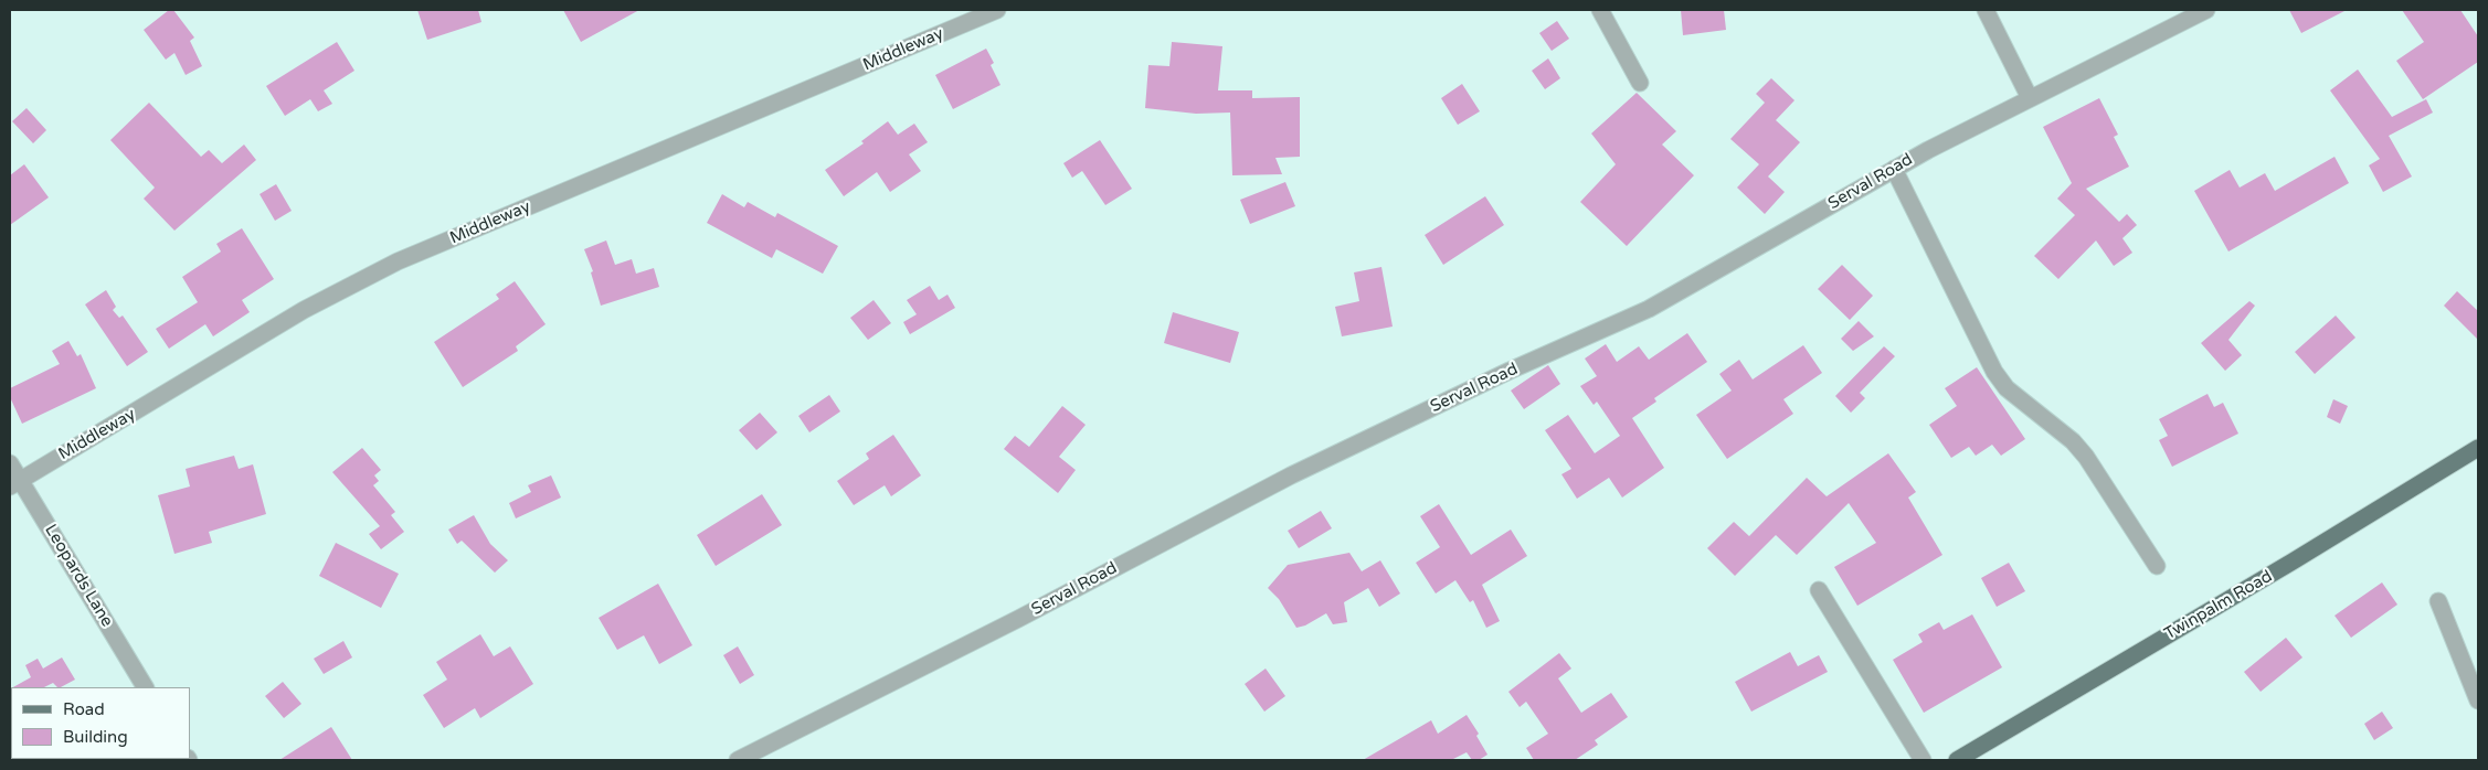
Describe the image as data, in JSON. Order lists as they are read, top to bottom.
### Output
{
  "streets": {
    "main road": ["Twinpalm Road"],
    "street": ["Middleway", "Serval Road", "Leopards Lane"]
  },
  "crossings": [
    ["Middleway", "Leopards Lane"]
  ],
  "legend": ["Road", "Building"]
}
